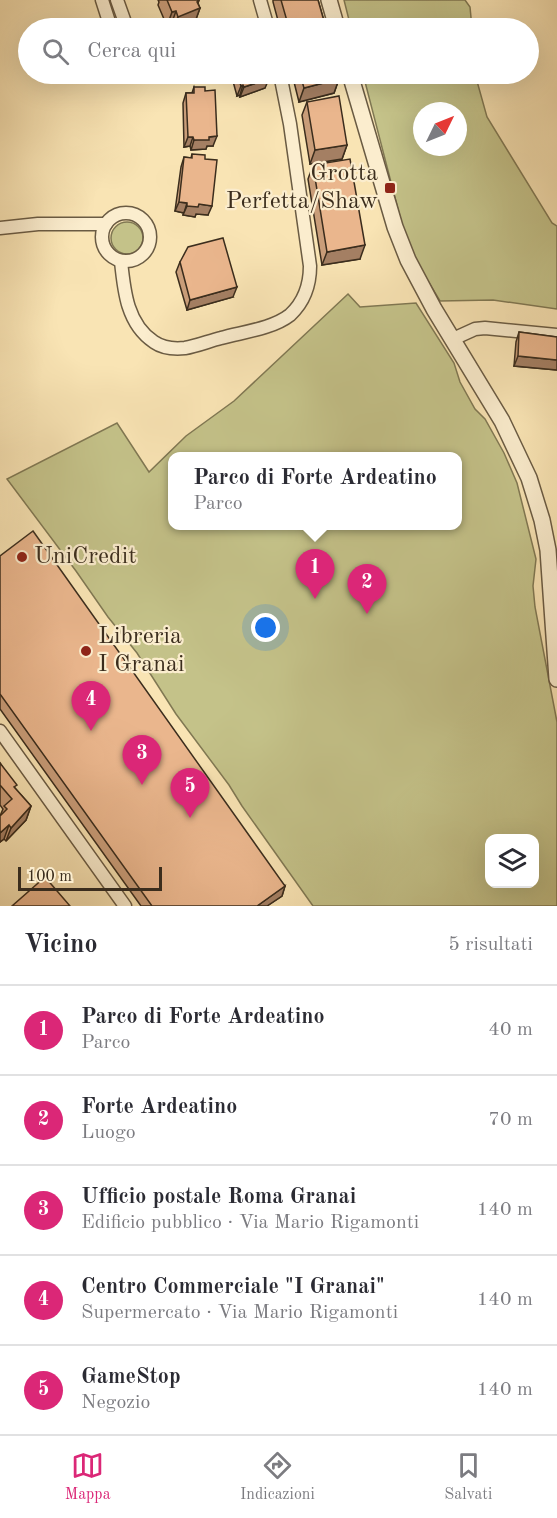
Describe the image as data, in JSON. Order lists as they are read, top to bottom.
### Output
{
  "places": {
    "transit": ["Grotta Perfetta/Shaw"],
    "other": ["UniCredit", "Libreria I Granai"]
  },
  "scale_bar": "100 m",
  "north": "top right",
  "page": {
    "search": "Cerca qui",
    "popup": ["Parco di Forte Ardeatino", "Parco"],
    "pins": [
      "1",
      "2",
      "4",
      "3",
      "5"
    ],
    "scale": "100 m",
    "heading": ["Vicino", "5 risultati"],
    "list": [
      {
        "mark": "1",
        "name": "Parco di Forte Ardeatino",
        "note": "Parco",
        "value": "40 m"
      },
      {
        "mark": "2",
        "name": "Forte Ardeatino",
        "note": "Luogo",
        "value": "70 m"
      },
      {
        "mark": "3",
        "name": "Ufficio postale Roma Granai",
        "note": "Edificio pubblico · Via Mario Rigamonti",
        "value": "140 m"
      },
      {
        "mark": "4",
        "name": "Centro Commerciale \"I Granai\"",
        "note": "Supermercato · Via Mario Rigamonti",
        "value": "140 m"
      },
      {
        "mark": "5",
        "name": "GameStop",
        "note": "Negozio",
        "value": "140 m"
      }
    ],
    "nav": ["Mappa", "Indicazioni", "Salvati"]
  }
}
